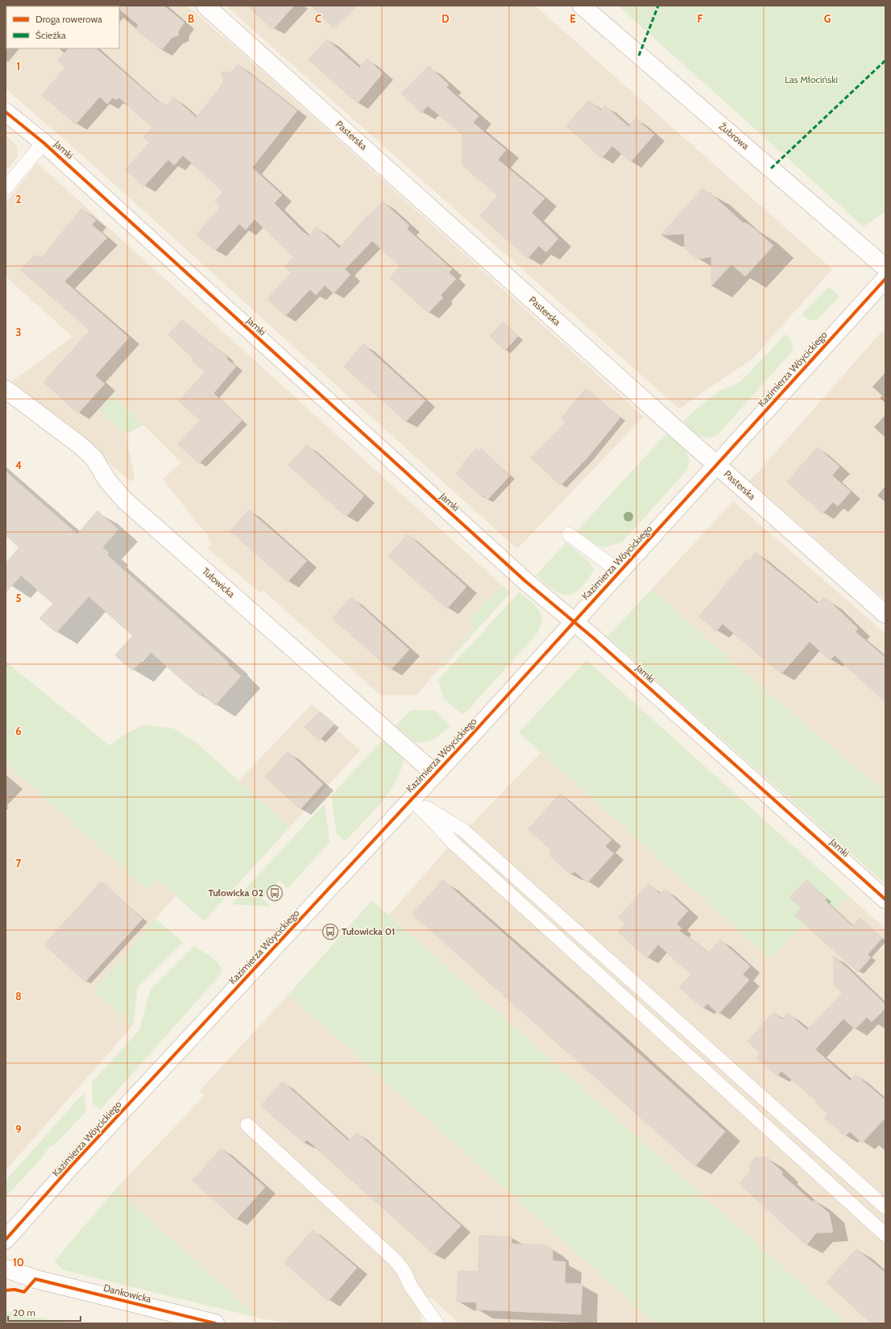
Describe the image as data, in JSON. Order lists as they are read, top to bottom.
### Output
{
  "streets": {
    "street": [
      "Pasterska",
      "Żubrowa",
      "Jamki",
      "Kazimierza Wóycickiego",
      "Tułowicka",
      "Dankowicka"
    ]
  },
  "crossings": [
    ["Pasterska", "Kazimierza Wóycickiego"],
    ["Jamki", "Kazimierza Wóycickiego"],
    ["Kazimierza Wóycickiego", "Tułowicka"]
  ],
  "parks": ["Las Młociński"],
  "places": {
    "bus stop": ["Tułowicka 02", "Tułowicka 01"]
  },
  "legend": ["Droga rowerowa", "Ścieżka"],
  "scale_bar": "20 m",
  "grid": {
    "columns": [
      "B",
      "C",
      "D",
      "E",
      "F",
      "G"
    ],
    "rows": [
      "1",
      "2",
      "3",
      "4",
      "5",
      "6",
      "7",
      "8",
      "9",
      "10"
    ]
  }
}
